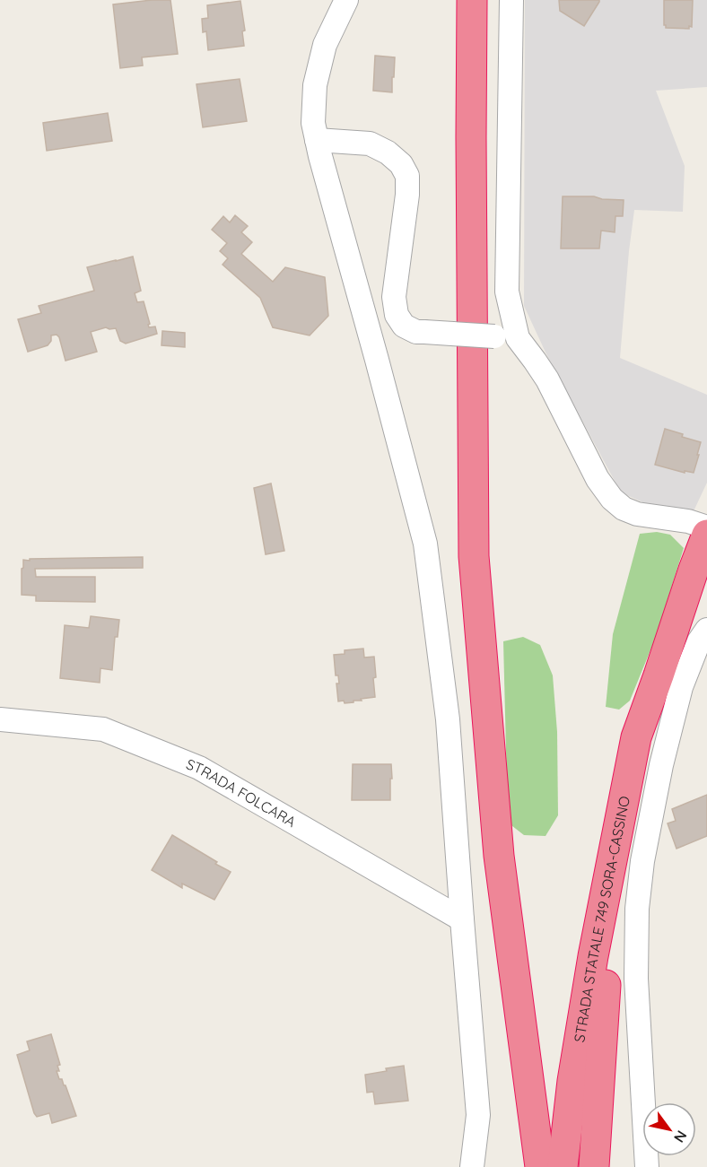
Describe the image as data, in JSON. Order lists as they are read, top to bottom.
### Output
{
  "streets": {
    "highway": ["STRADA STATALE 749 SORA-CASSINO"],
    "street": ["STRADA FOLCARA"]
  },
  "north": "bottom right"
}
